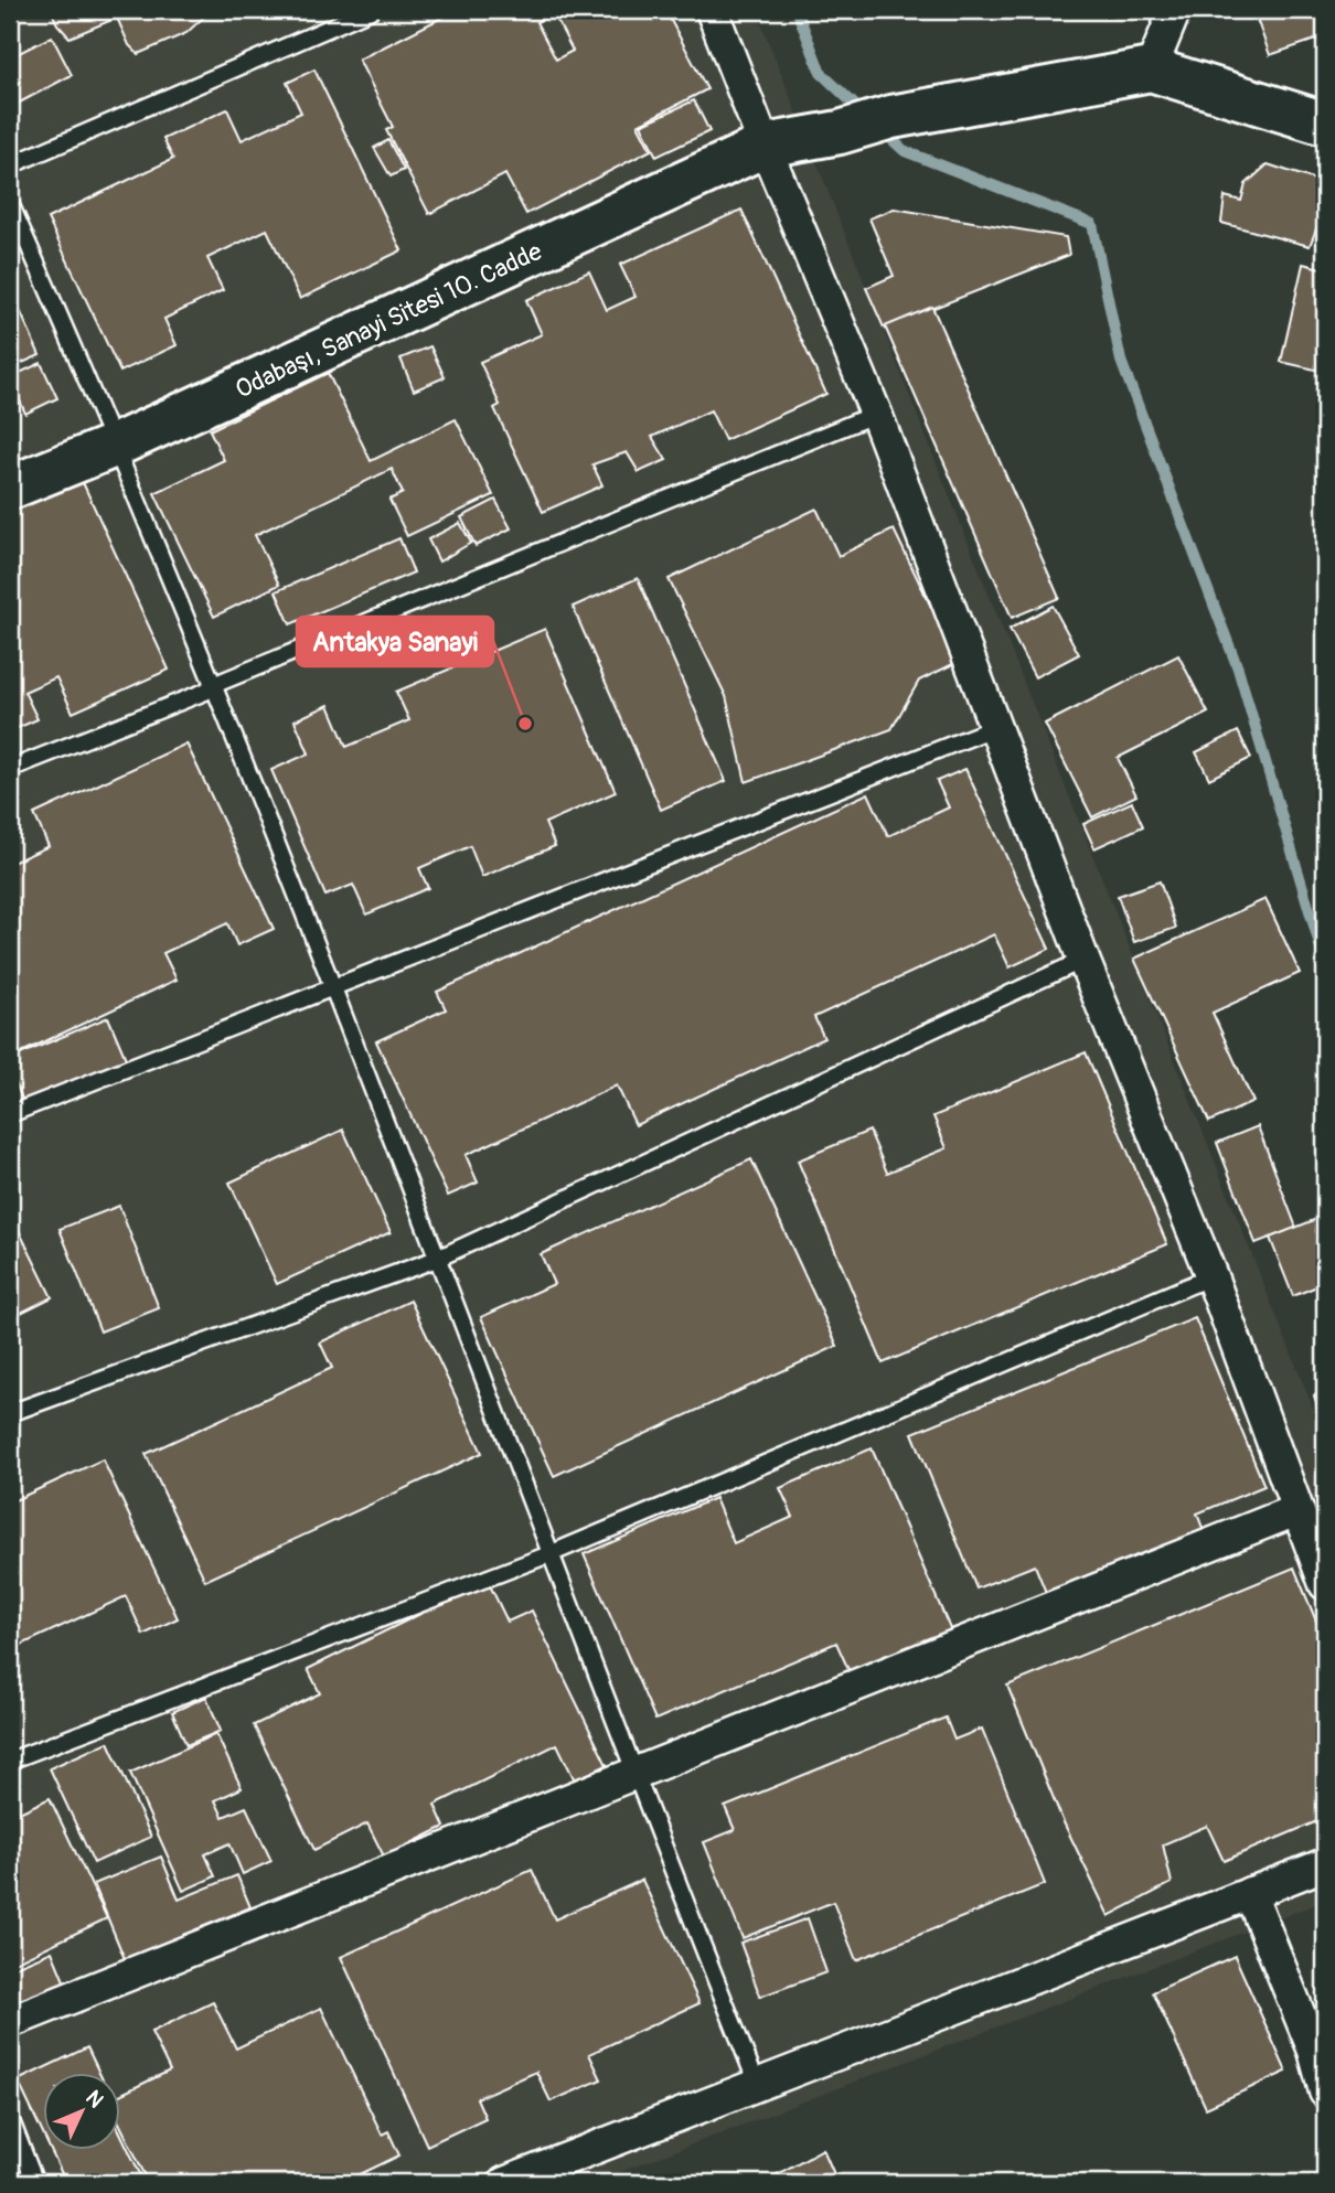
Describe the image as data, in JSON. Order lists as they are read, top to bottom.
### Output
{
  "streets": {
    "street": ["Odabaşı, Sanayi Sitesi 10. Cadde"]
  },
  "places": ["Antakya Sanayi"],
  "north": "top right"
}
